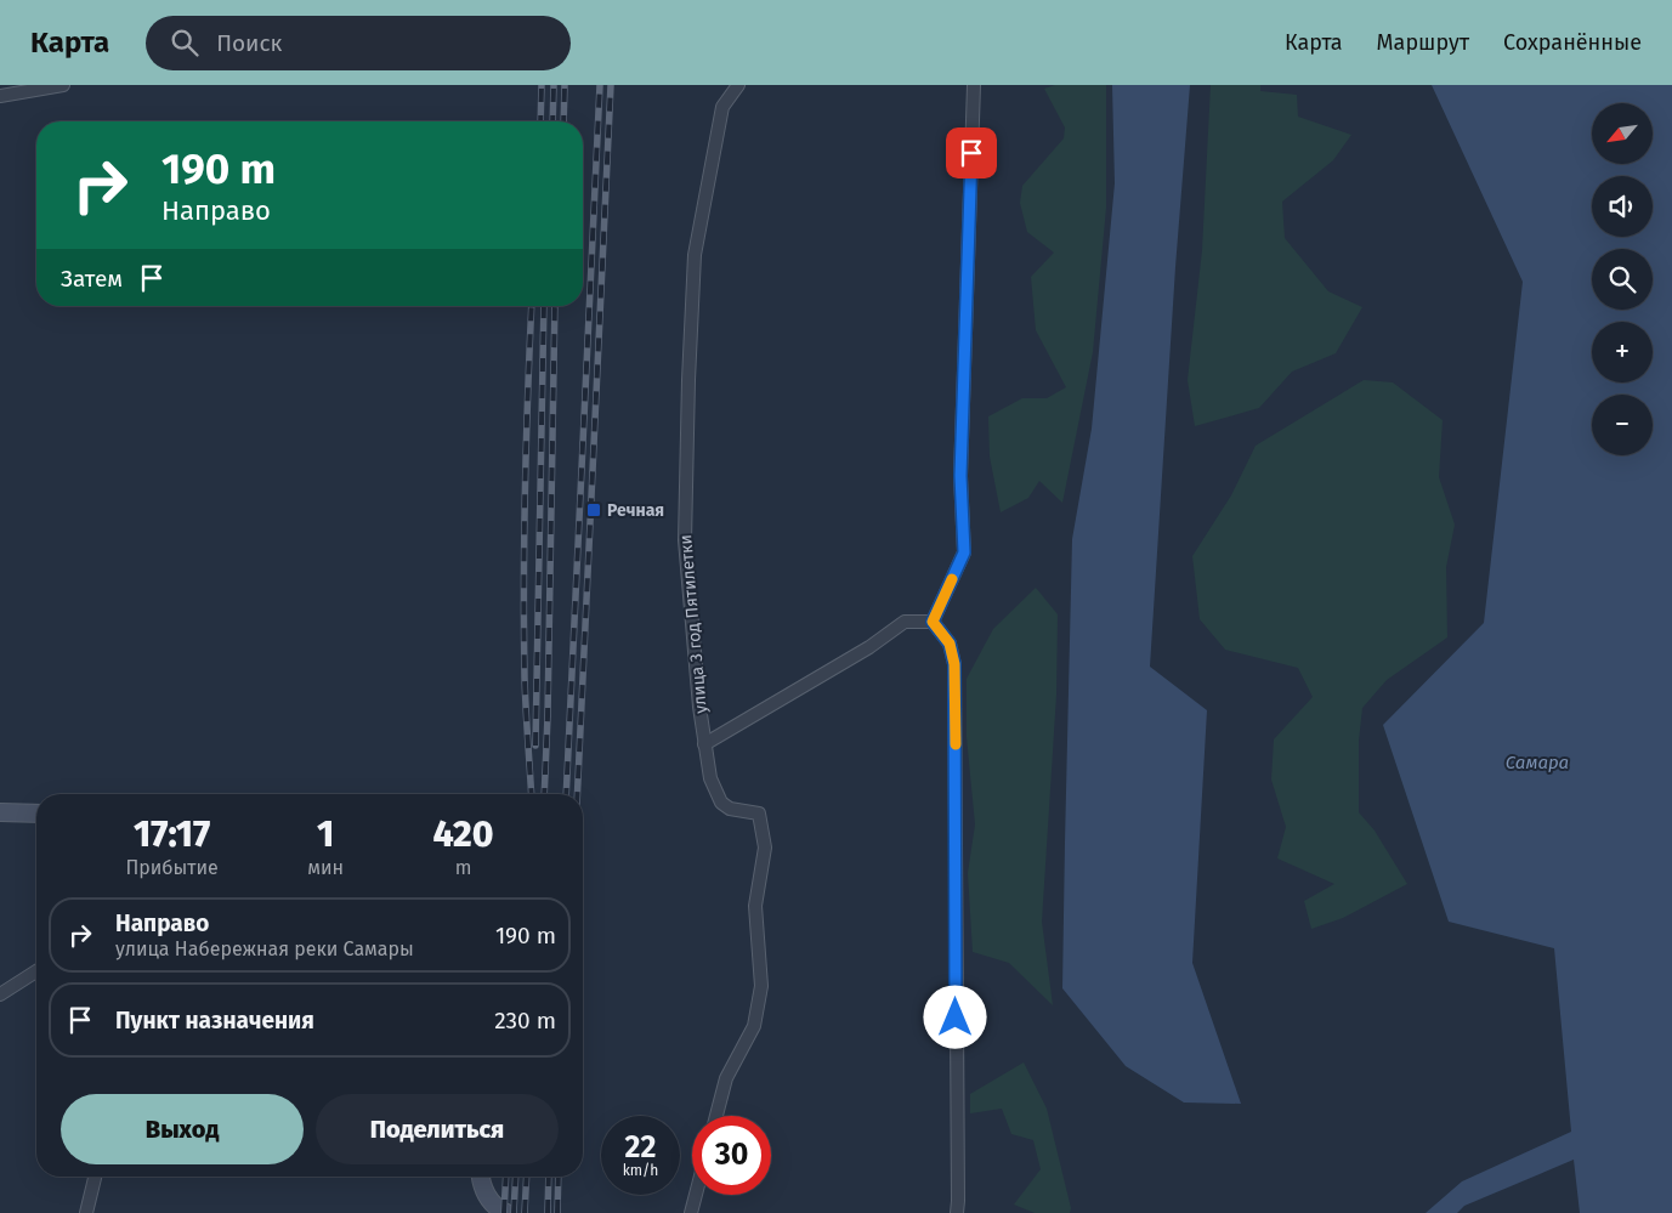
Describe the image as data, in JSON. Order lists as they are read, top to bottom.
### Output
{
  "streets": {
    "street": ["улица 3 год Пятилетки"]
  },
  "water": ["Самара"],
  "places": {
    "transit": ["Речная"]
  },
  "north": "bottom left",
  "page": {
    "header": "Карта",
    "search": "Поиск",
    "nav": ["Карта", "Маршрут", "Сохранённые"],
    "map_buttons": ["+", "−"],
    "turn": ["190 m", "Направо"],
    "then": "Затем",
    "eta": [
      "17:17",
      "Прибытие",
      "1",
      "мин",
      "420",
      "m"
    ],
    "list": [
      {
        "name": "Направо",
        "note": "улица Набережная реки Самары",
        "value": "190 m"
      },
      {
        "name": "Пункт назначения",
        "value": "230 m"
      }
    ],
    "buttons": ["Выход", "Поделиться"],
    "speed": "22 km/h",
    "limit": "30"
  }
}
